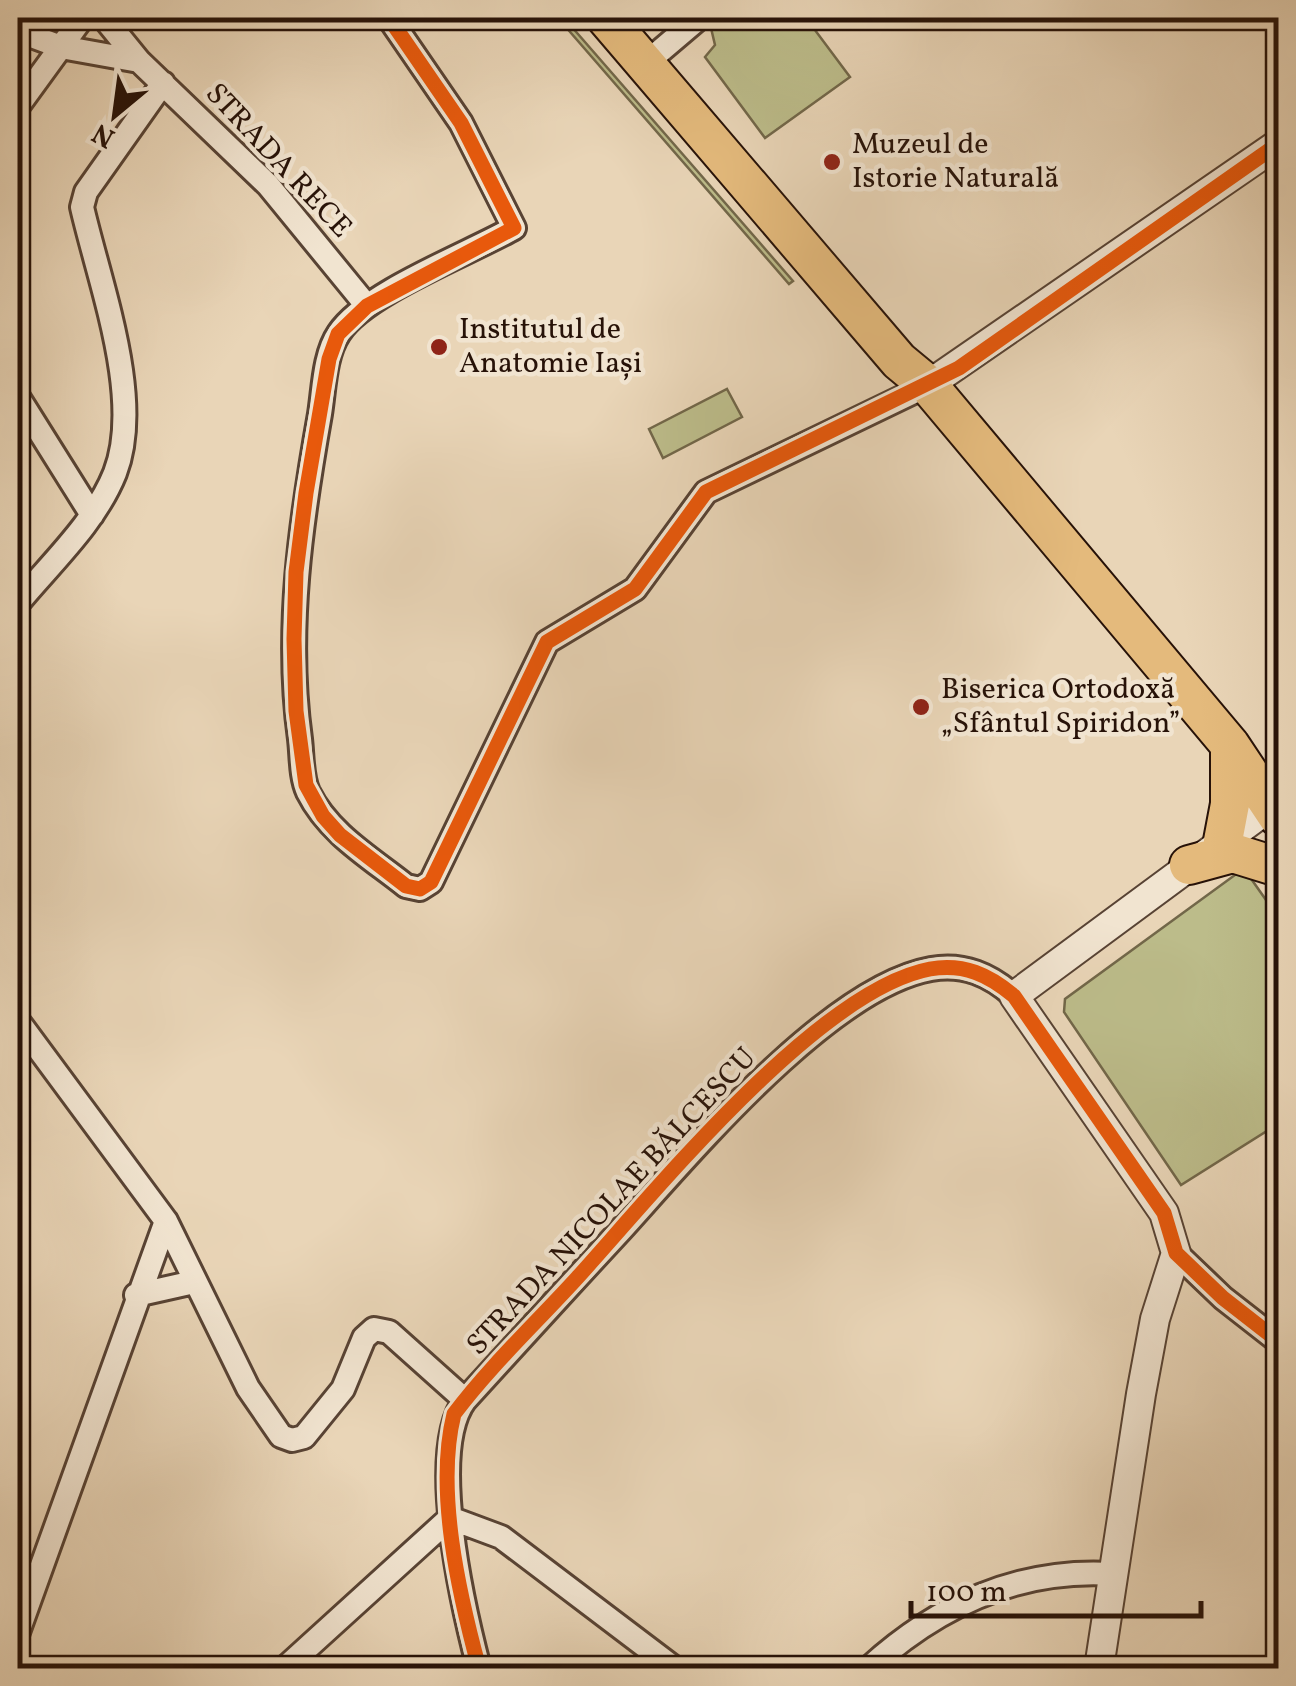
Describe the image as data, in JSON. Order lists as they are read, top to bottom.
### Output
{
  "streets": {
    "street": ["STRADA RECE", "STRADA NICOLAE BĂLCESCU"]
  },
  "places": ["Muzeul de Istorie Naturală", "Institutul de Anatomie Iași", "Biserica Ortodoxă „Sfântul Spiridon”"],
  "scale_bar": "100 m",
  "north": "bottom left"
}
